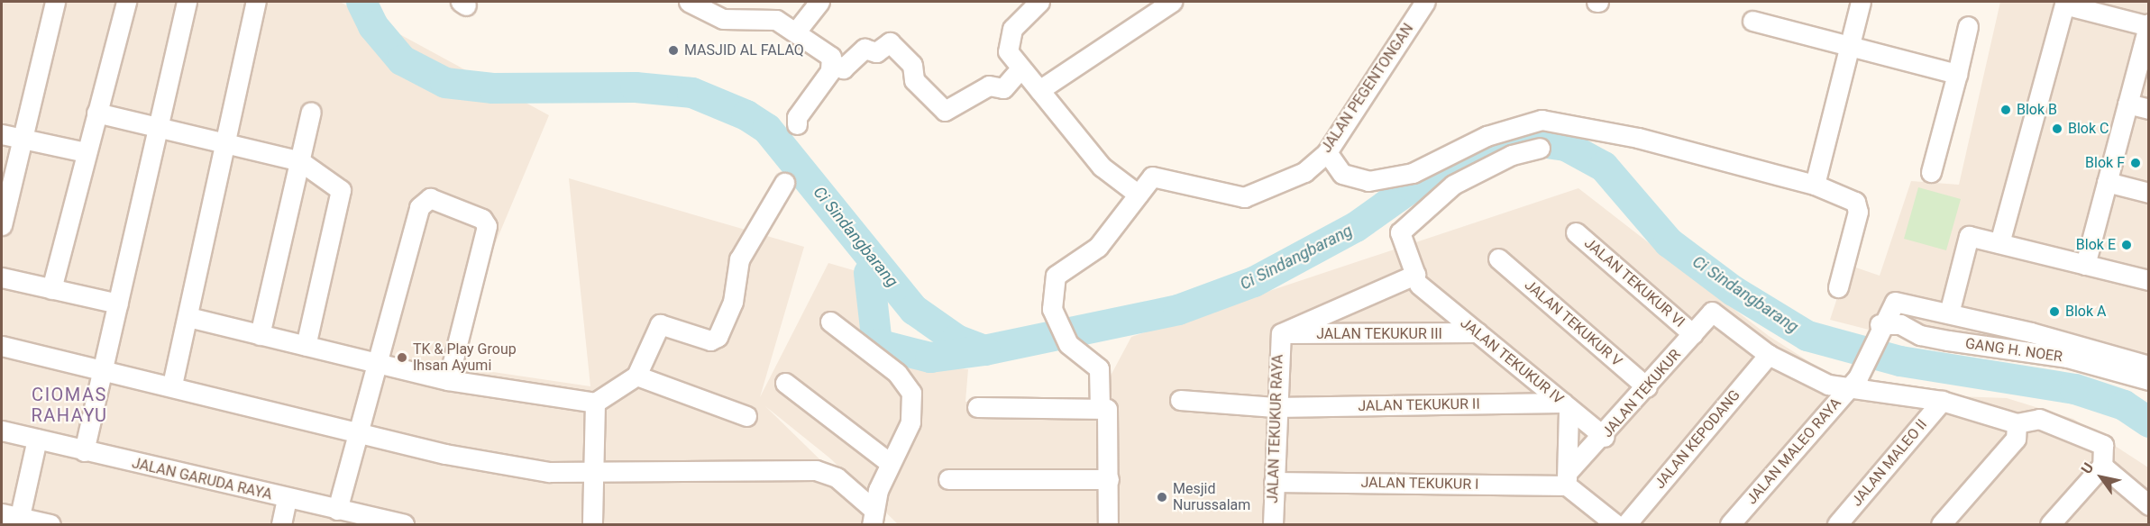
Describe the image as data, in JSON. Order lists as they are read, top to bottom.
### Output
{
  "streets": {
    "street": [
      "JALAN PEGENTONGAN",
      "JALAN TEKUKUR VI",
      "JALAN TEKUKUR V",
      "JALAN TEKUKUR III",
      "GANG H. NOER",
      "JALAN TEKUKUR IV",
      "JALAN TEKUKUR",
      "JALAN TEKUKUR II",
      "JALAN TEKUKUR RAYA",
      "JALAN KEPODANG",
      "JALAN MALEO RAYA",
      "JALAN MALEO II",
      "JALAN GARUDA RAYA",
      "JALAN TEKUKUR I"
    ]
  },
  "crossings": [
    ["JALAN TEKUKUR VI", "JALAN TEKUKUR"],
    ["JALAN TEKUKUR V", "JALAN TEKUKUR"],
    ["JALAN TEKUKUR III", "JALAN TEKUKUR IV"],
    ["JALAN TEKUKUR III", "JALAN TEKUKUR RAYA"],
    ["GANG H. NOER", "JALAN MALEO RAYA"],
    ["JALAN TEKUKUR IV", "JALAN TEKUKUR"],
    ["JALAN TEKUKUR IV", "JALAN TEKUKUR II"],
    ["JALAN TEKUKUR", "JALAN KEPODANG"],
    ["JALAN TEKUKUR", "JALAN TEKUKUR I"],
    ["JALAN TEKUKUR II", "JALAN TEKUKUR RAYA"],
    ["JALAN TEKUKUR RAYA", "JALAN TEKUKUR I"]
  ],
  "districts": ["CIOMAS RAHAYU"],
  "water": ["Ci Sindangbarang"],
  "places": [
    "MASJID AL FALAQ",
    "Blok B",
    "Blok C",
    "Blok F",
    "Blok E",
    "Blok A",
    "TK & Play Group Ihsan Ayumi",
    "Mesjid Nurussalam"
  ],
  "north": "top left"
}
